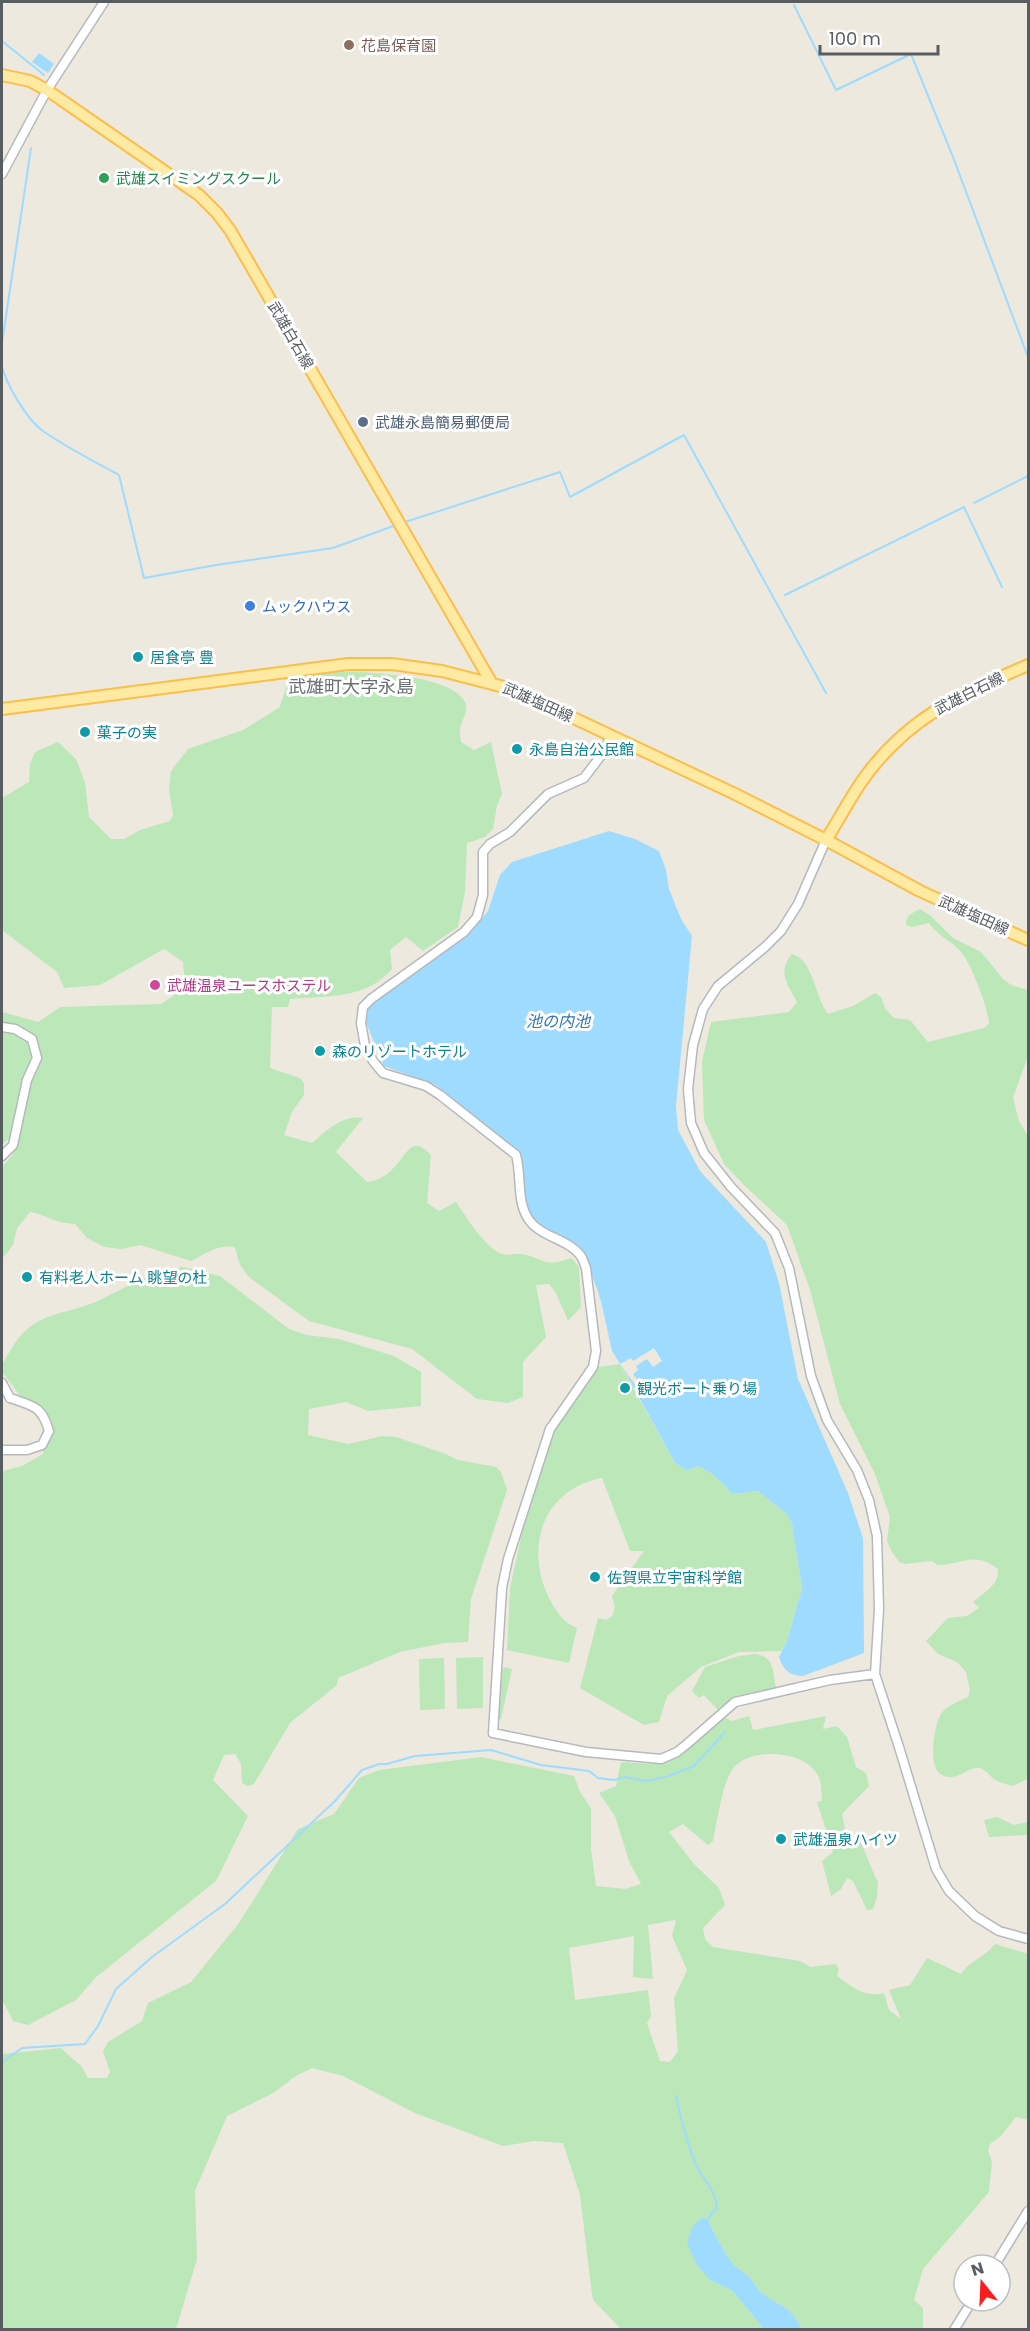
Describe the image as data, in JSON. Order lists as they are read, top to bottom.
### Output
{
  "streets": {
    "main road": ["武雄白石線", "武雄塩田線"]
  },
  "crossings": [
    ["武雄白石線", "武雄塩田線"]
  ],
  "districts": ["武雄町大字永島"],
  "water": ["池の内池"],
  "places": [
    "花島保育園",
    "武雄スイミングスクール",
    "武雄永島簡易郵便局",
    "ムックハウス",
    "居食亭 豊",
    "菓子の実",
    "永島自治公民館",
    "武雄温泉ユースホステル",
    "森のリゾートホテル",
    "有料老人ホーム 眺望の杜",
    "観光ボート乗り場",
    "佐賀県立宇宙科学館",
    "武雄温泉ハイツ"
  ],
  "scale_bar": "100 m",
  "north": "top"
}
